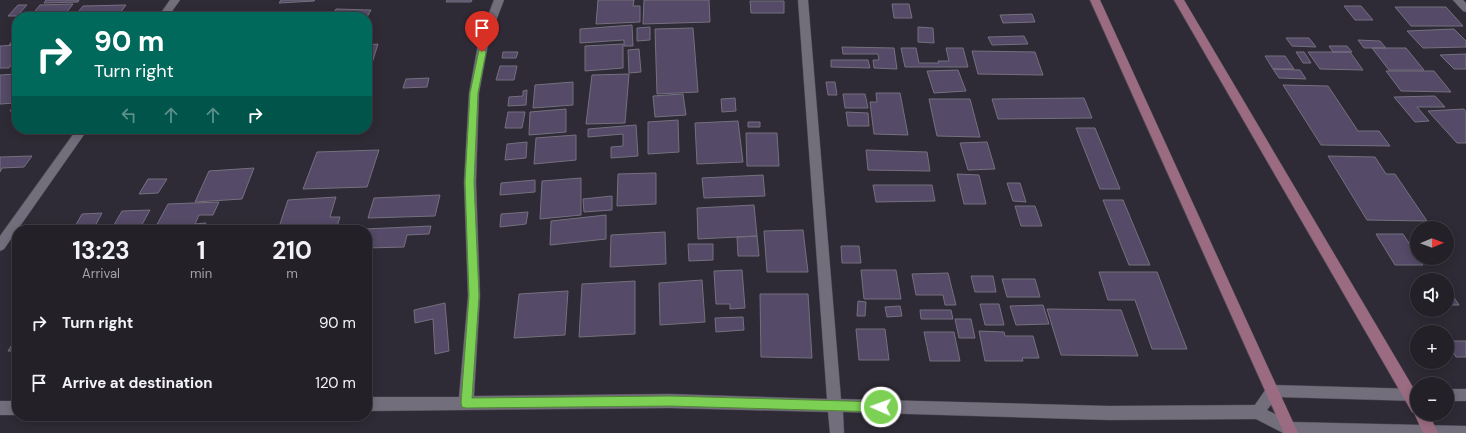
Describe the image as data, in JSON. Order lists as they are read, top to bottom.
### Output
{
  "north": "right",
  "page": {
    "turn": ["90 m", "Turn right"],
    "map_buttons": ["+", "−"],
    "eta": [
      "13:23",
      "Arrival",
      "1",
      "min",
      "210",
      "m"
    ],
    "list": [
      {
        "name": "Turn right",
        "value": "90 m"
      },
      {
        "name": "Arrive at destination",
        "value": "120 m"
      }
    ]
  }
}
